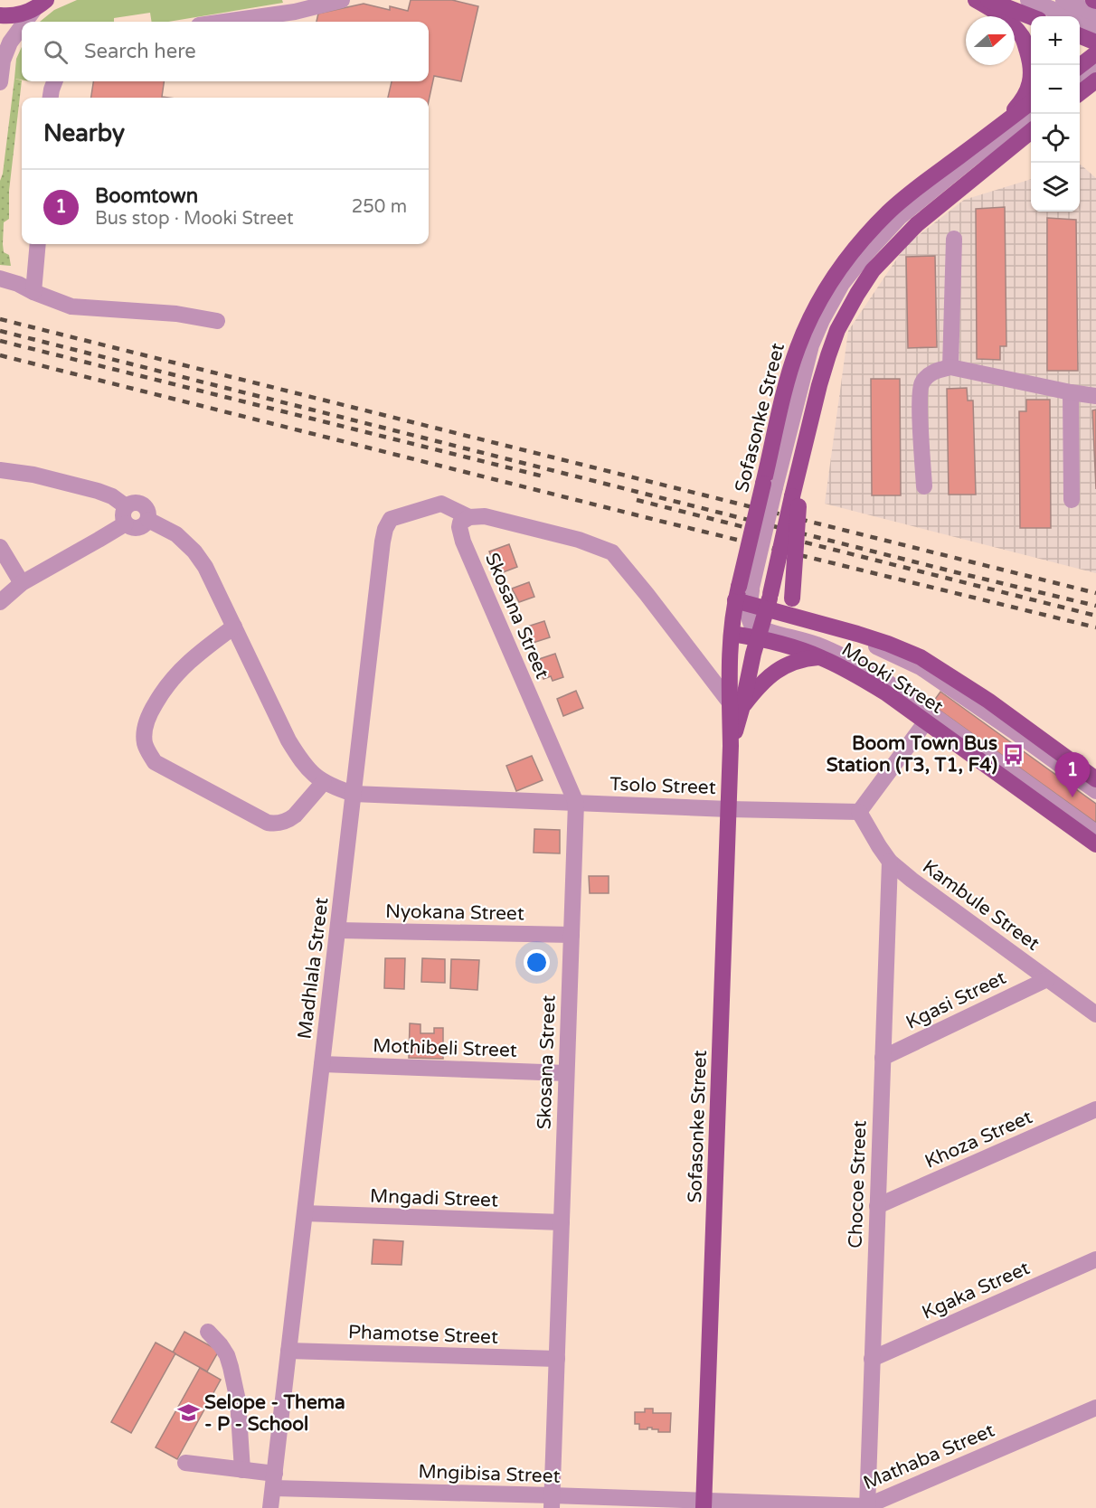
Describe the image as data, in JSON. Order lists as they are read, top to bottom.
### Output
{
  "streets": {
    "main road": ["Sofasonke Street", "Mooki Street"],
    "street": [
      "Skosana Street",
      "Tsolo Street",
      "Kambule Street",
      "Nyokana Street",
      "Madhlala Street",
      "Kgasi Street",
      "Mothibeli Street",
      "Khoza Street",
      "Chocoe Street",
      "Mngadi Street",
      "Kgaka Street",
      "Phamotse Street",
      "Mathaba Street",
      "Mngibisa Street"
    ]
  },
  "crossings": [
    ["Sofasonke Street", "Mooki Street"],
    ["Sofasonke Street", "Tsolo Street"],
    ["Sofasonke Street", "Madhlala Street"],
    ["Sofasonke Street", "Mathaba Street"],
    ["Sofasonke Street", "Mngibisa Street"],
    ["Skosana Street", "Tsolo Street"],
    ["Skosana Street", "Nyokana Street"],
    ["Skosana Street", "Madhlala Street"],
    ["Skosana Street", "Mothibeli Street"],
    ["Skosana Street", "Mngadi Street"],
    ["Skosana Street", "Phamotse Street"],
    ["Skosana Street", "Mngibisa Street"],
    ["Tsolo Street", "Kambule Street"],
    ["Tsolo Street", "Madhlala Street"],
    ["Kambule Street", "Kgasi Street"],
    ["Kambule Street", "Chocoe Street"],
    ["Nyokana Street", "Madhlala Street"],
    ["Madhlala Street", "Mothibeli Street"],
    ["Madhlala Street", "Mngadi Street"],
    ["Madhlala Street", "Phamotse Street"],
    ["Madhlala Street", "Mngibisa Street"],
    ["Kgasi Street", "Chocoe Street"],
    ["Khoza Street", "Chocoe Street"],
    ["Chocoe Street", "Kgaka Street"],
    ["Chocoe Street", "Mathaba Street"],
    ["Mathaba Street", "Mngibisa Street"]
  ],
  "places": {
    "bus stop": ["Boom Town Bus Station (T3, T1, F4)"],
    "school or university": ["Selope - Thema - P - School"]
  },
  "north": "right",
  "page": {
    "map_buttons": ["+", "−"],
    "search": "Search here",
    "heading": "Nearby",
    "list": [
      {
        "mark": "1",
        "name": "Boomtown",
        "note": "Bus stop · Mooki Street",
        "value": "250 m"
      }
    ],
    "pins": "1"
  }
}
